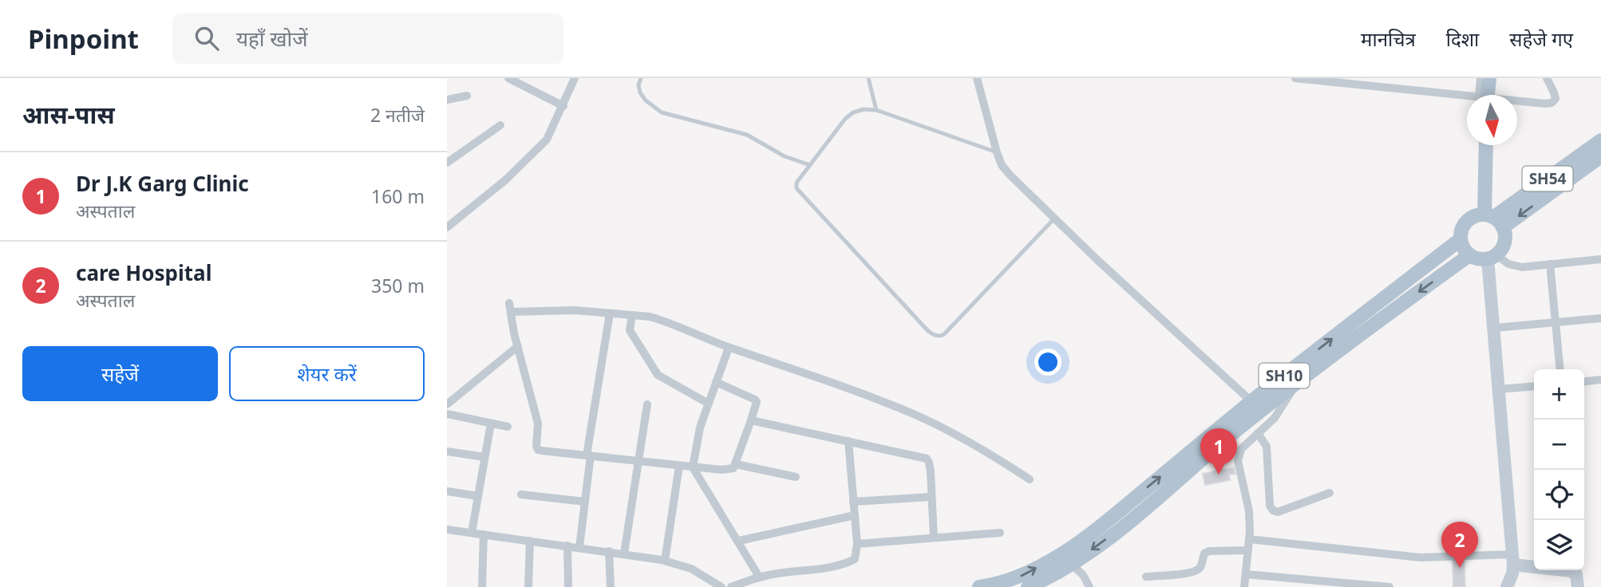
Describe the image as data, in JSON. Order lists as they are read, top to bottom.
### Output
{
  "streets": {
    "main road": ["SH54", "SH10"]
  },
  "crossings": [
    ["SH54", "SH10"]
  ],
  "north": "bottom",
  "page": {
    "header": "Pinpoint",
    "search": "यहाँ खोजें",
    "nav": ["मानचित्र", "दिशा", "सहेजे गए"],
    "heading": ["आस-पास", "2 नतीजे"],
    "list": [
      {
        "mark": "1",
        "name": "Dr J.K Garg Clinic",
        "note": "अस्पताल",
        "value": "160 m"
      },
      {
        "mark": "2",
        "name": "care Hospital",
        "note": "अस्पताल",
        "value": "350 m"
      }
    ],
    "buttons": ["सहेजें", "शेयर करें"],
    "map_buttons": ["+", "−"],
    "pins": ["1", "2"]
  }
}
